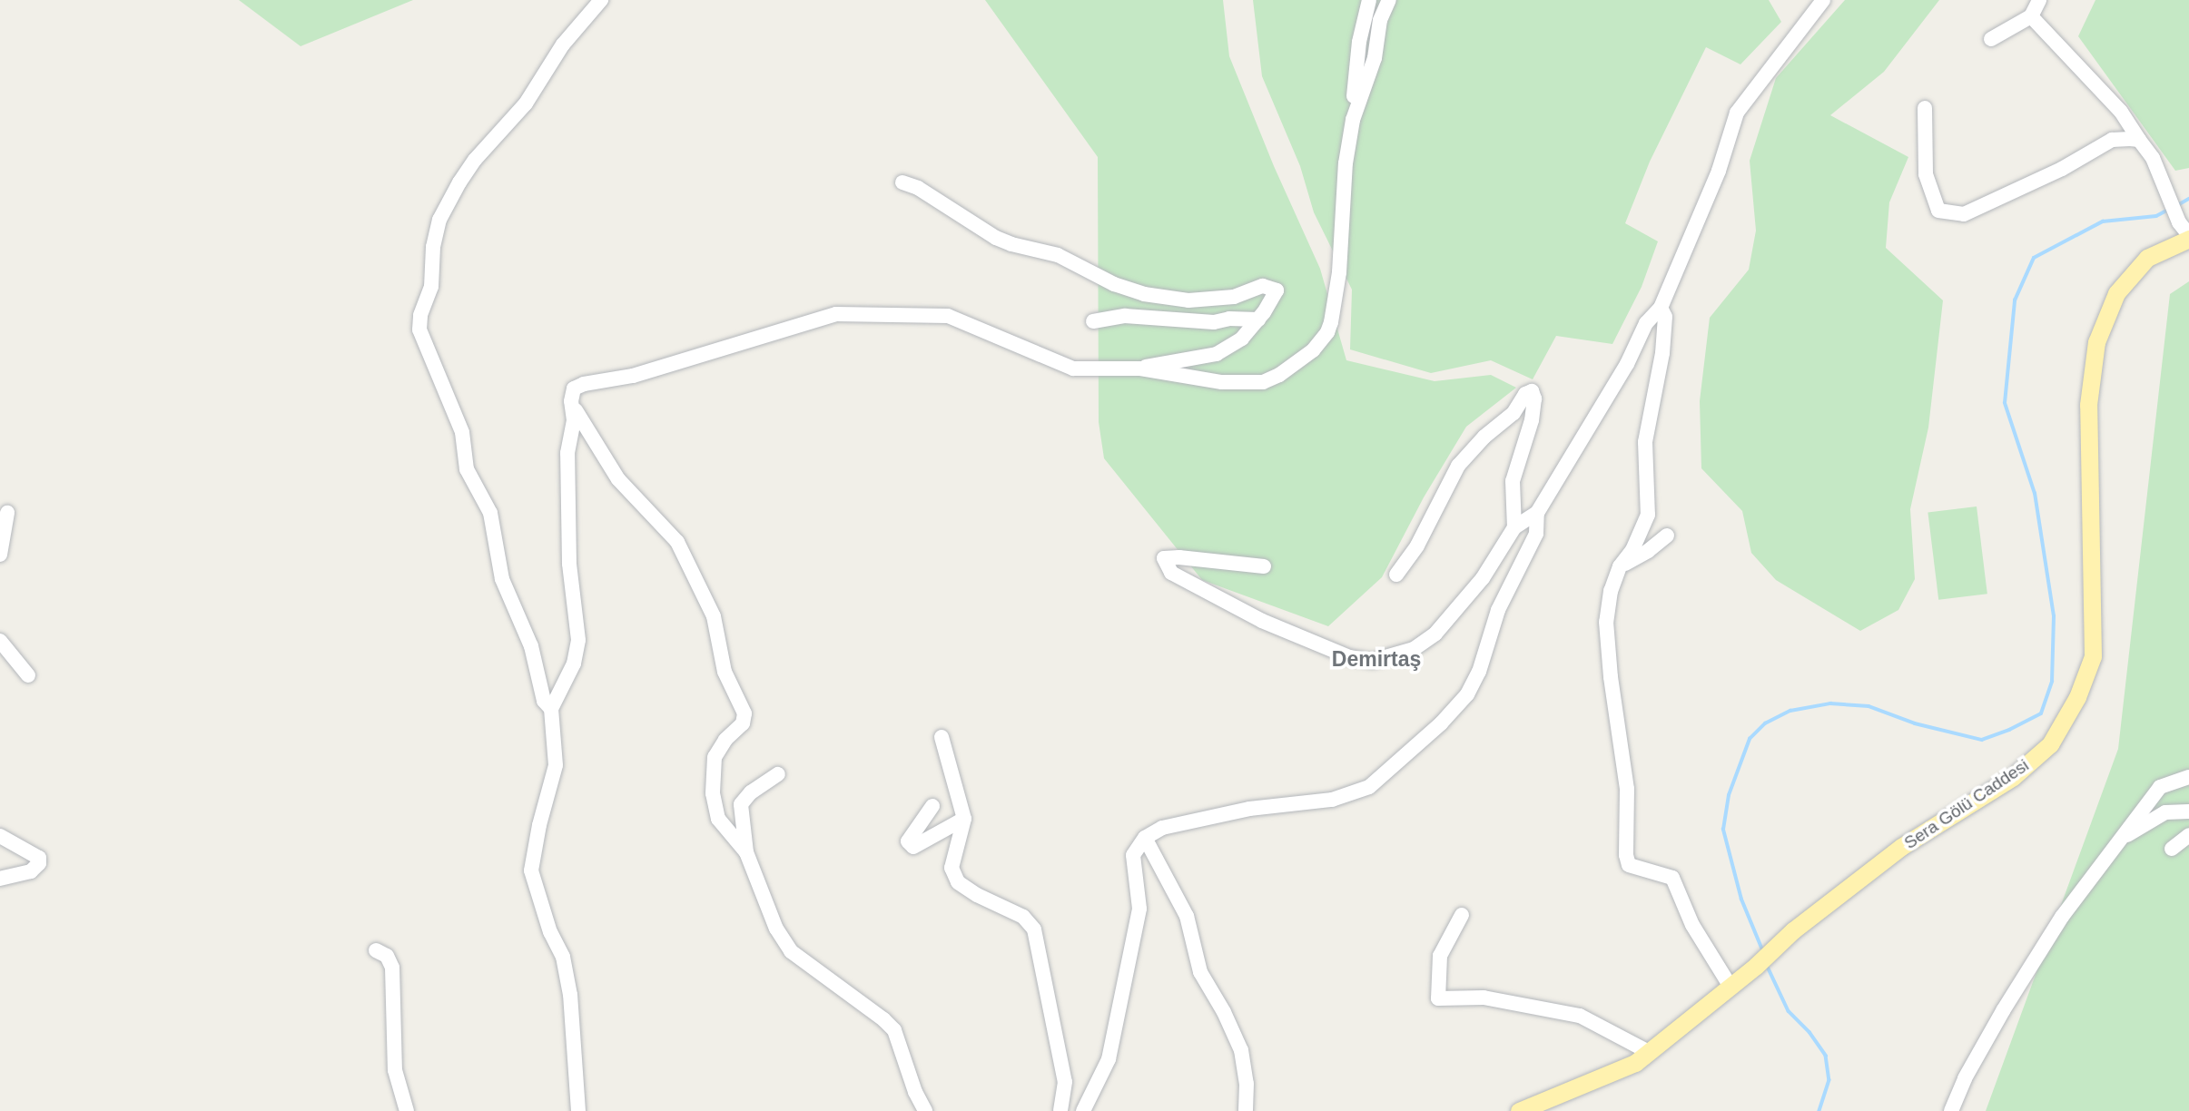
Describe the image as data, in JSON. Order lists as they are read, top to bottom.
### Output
{
  "streets": {
    "main road": ["Sera Gölü Caddesi"]
  },
  "districts": ["Demirtaş"]
}
